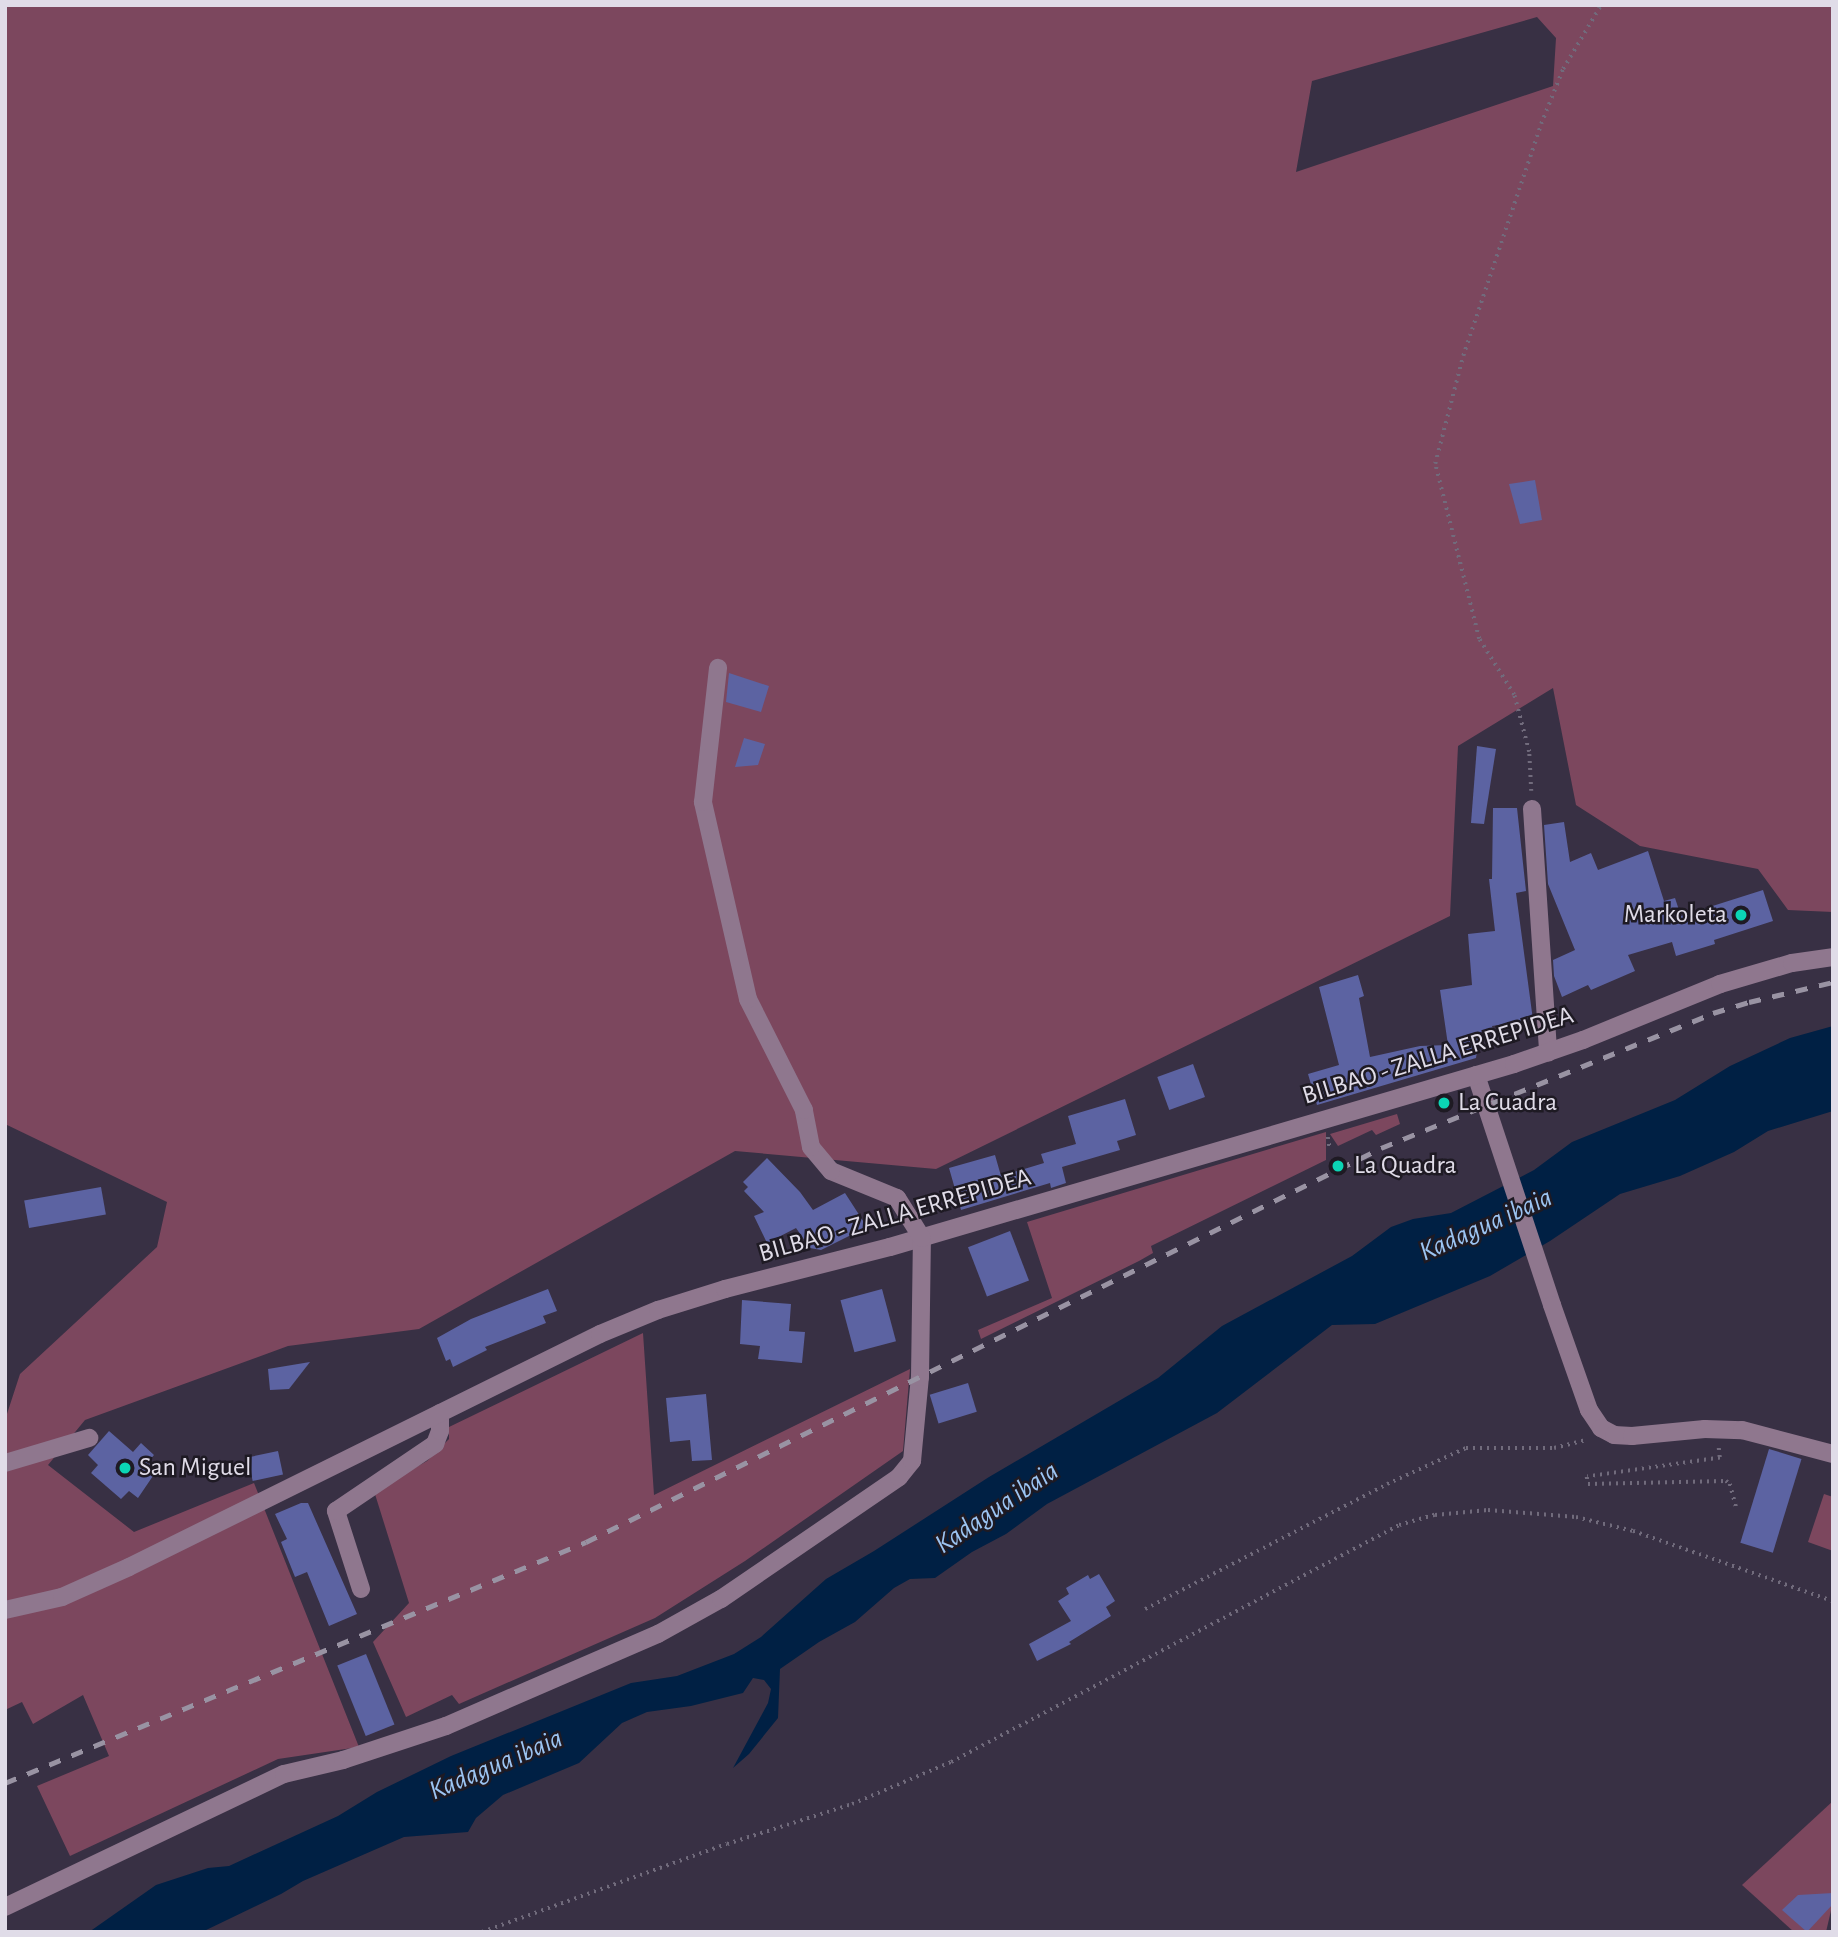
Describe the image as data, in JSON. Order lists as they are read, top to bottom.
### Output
{
  "streets": {
    "street": ["BILBAO - ZALLA ERREPIDEA"]
  },
  "water": ["Kadagua ibaia"],
  "places": [
    "Markoleta",
    "La Cuadra",
    "La Quadra",
    "San Miguel"
  ]
}
